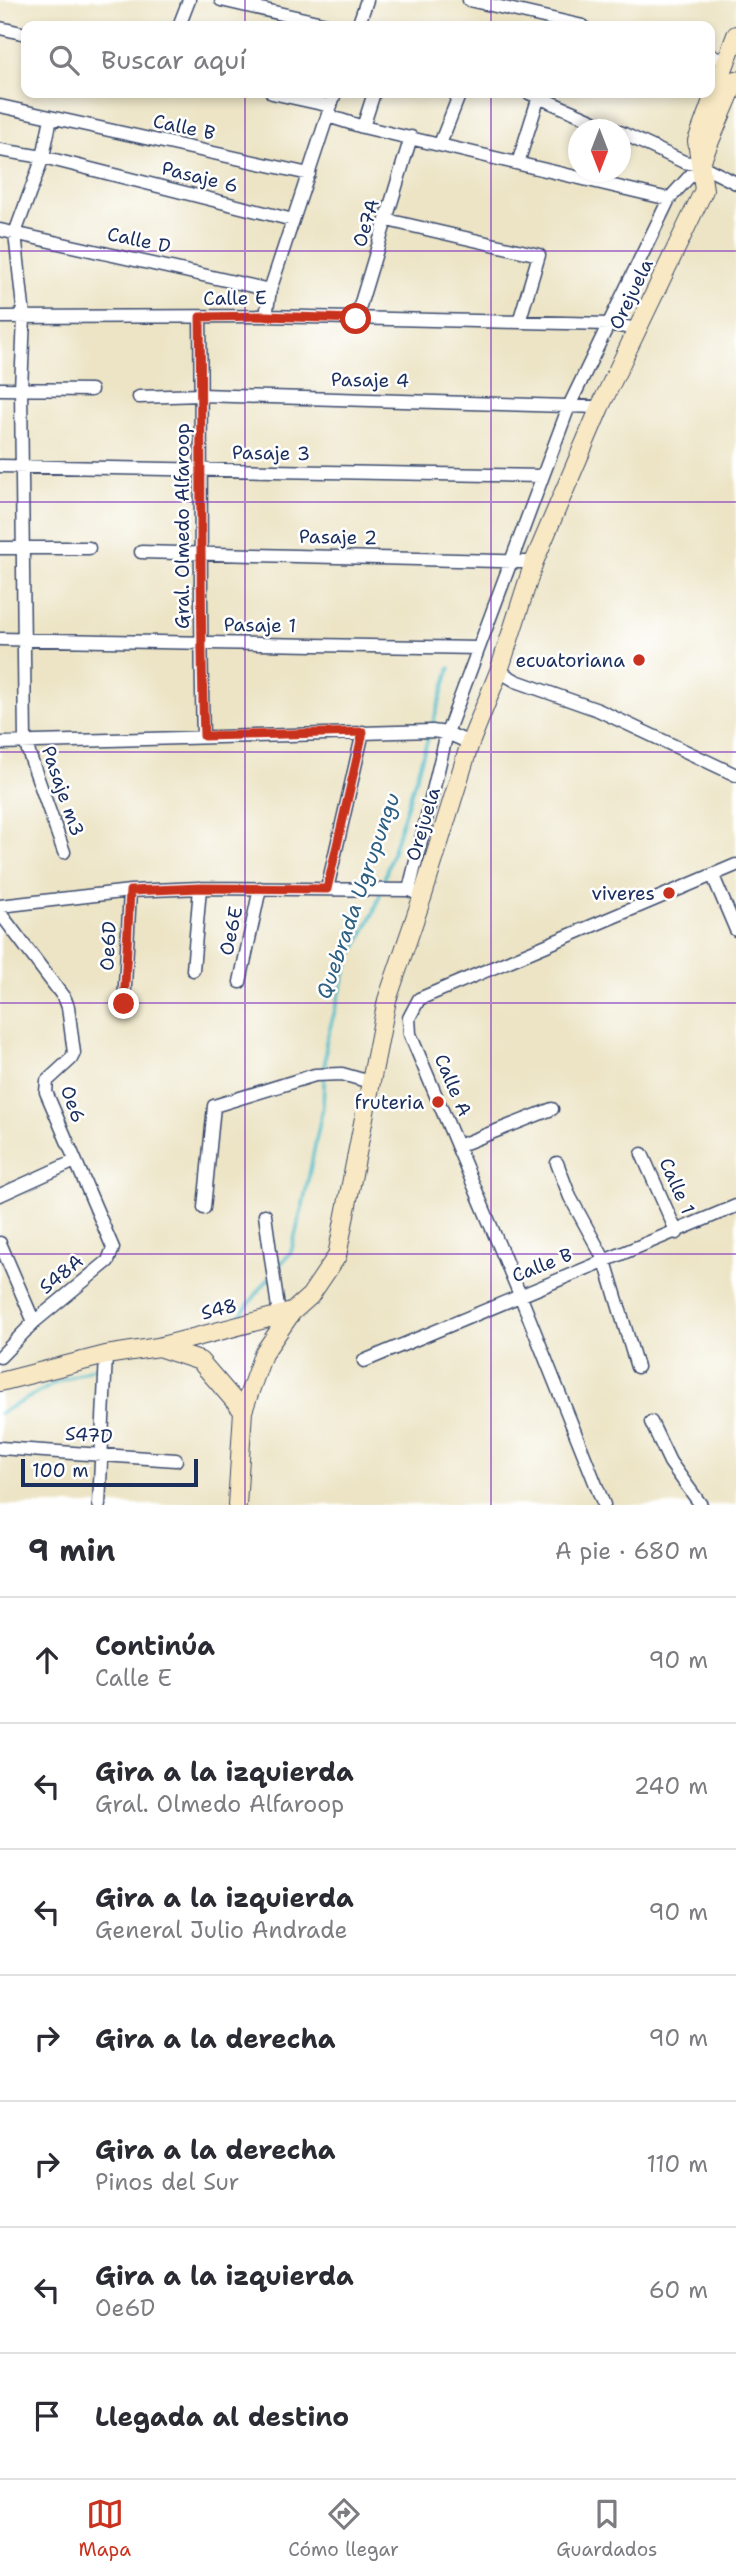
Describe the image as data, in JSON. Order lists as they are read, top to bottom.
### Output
{
  "streets": {
    "street": [
      "Calle B",
      "Pasaje 6",
      "Oe7A",
      "Calle D",
      "Orejuela",
      "Calle E",
      "Pasaje 4",
      "Pasaje 3",
      "Gral. Olmedo Alfaroop",
      "Pasaje 2",
      "Pasaje 1",
      "Pasaje m3",
      "Oe6E",
      "Oe6D",
      "Calle A",
      "Oe6",
      "Calle 1",
      "S48A",
      "S48",
      "S47D"
    ]
  },
  "crossings": [
    ["Calle B", "Calle A"],
    ["Calle B", "Calle 1"],
    ["Oe7A", "Calle E"],
    ["Calle D", "Pasaje m3"],
    ["Orejuela", "Calle E"],
    ["Orejuela", "Pasaje 4"],
    ["Orejuela", "Pasaje 2"],
    ["Orejuela", "S48"],
    ["Calle E", "Gral. Olmedo Alfaroop"],
    ["Calle E", "Pasaje m3"],
    ["Pasaje 4", "Gral. Olmedo Alfaroop"],
    ["Pasaje 3", "Gral. Olmedo Alfaroop"],
    ["Pasaje 3", "Pasaje m3"],
    ["Gral. Olmedo Alfaroop", "Pasaje 2"],
    ["Gral. Olmedo Alfaroop", "Pasaje 1"],
    ["Pasaje 1", "Pasaje m3"],
    ["Oe6", "S48A"]
  ],
  "water": ["Quebrada Ugrupungu"],
  "places": ["ecuatoriana", "viveres", "fruteria"],
  "scale_bar": "100 m",
  "north": "bottom",
  "page": {
    "search": "Buscar aquí",
    "scale": "100 m",
    "heading": ["9 min", "A pie · 680 m"],
    "list": [
      ["Continúa", "Calle E", "90 m"],
      ["Gira a la izquierda", "Gral. Olmedo Alfaroop", "240 m"],
      ["Gira a la izquierda", "General Julio Andrade", "90 m"],
      ["Gira a la derecha", "90 m"],
      ["Gira a la derecha", "Pinos del Sur", "110 m"],
      ["Gira a la izquierda", "Oe6D", "60 m"],
      "Llegada al destino"
    ],
    "nav": ["Mapa", "Cómo llegar", "Guardados"]
  }
}
